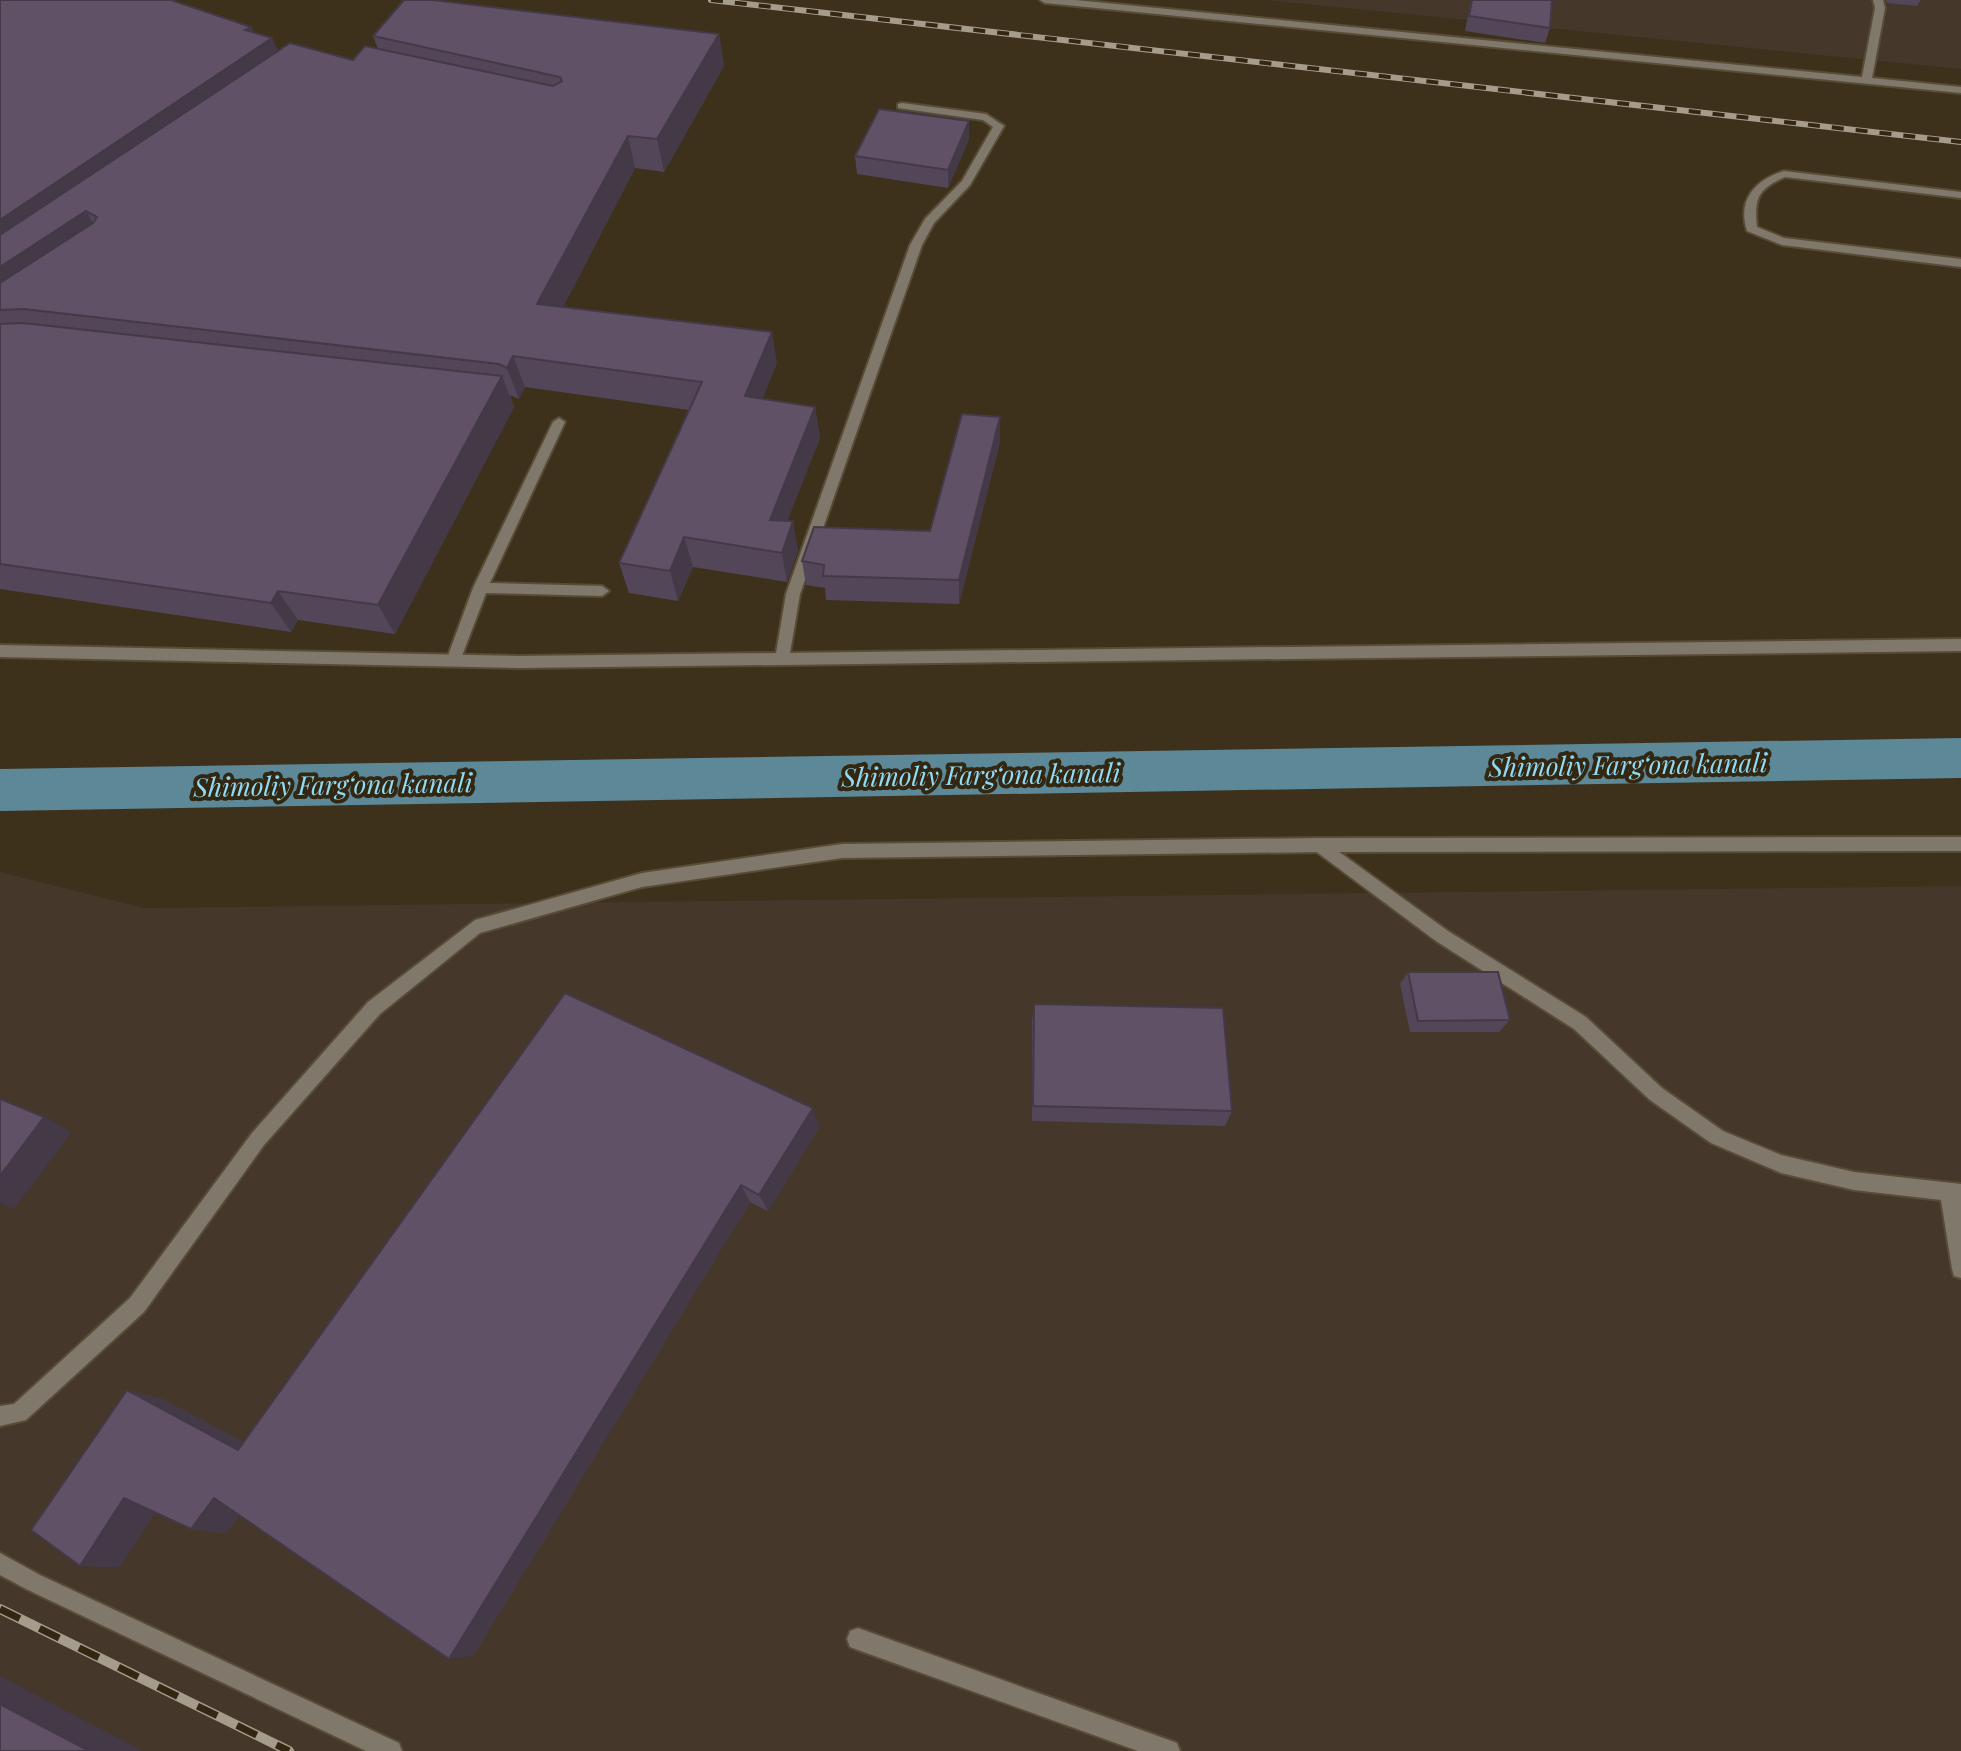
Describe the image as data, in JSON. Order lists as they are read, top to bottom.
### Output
{
  "water": ["Shimoliy Fargʻona kanali"]
}
